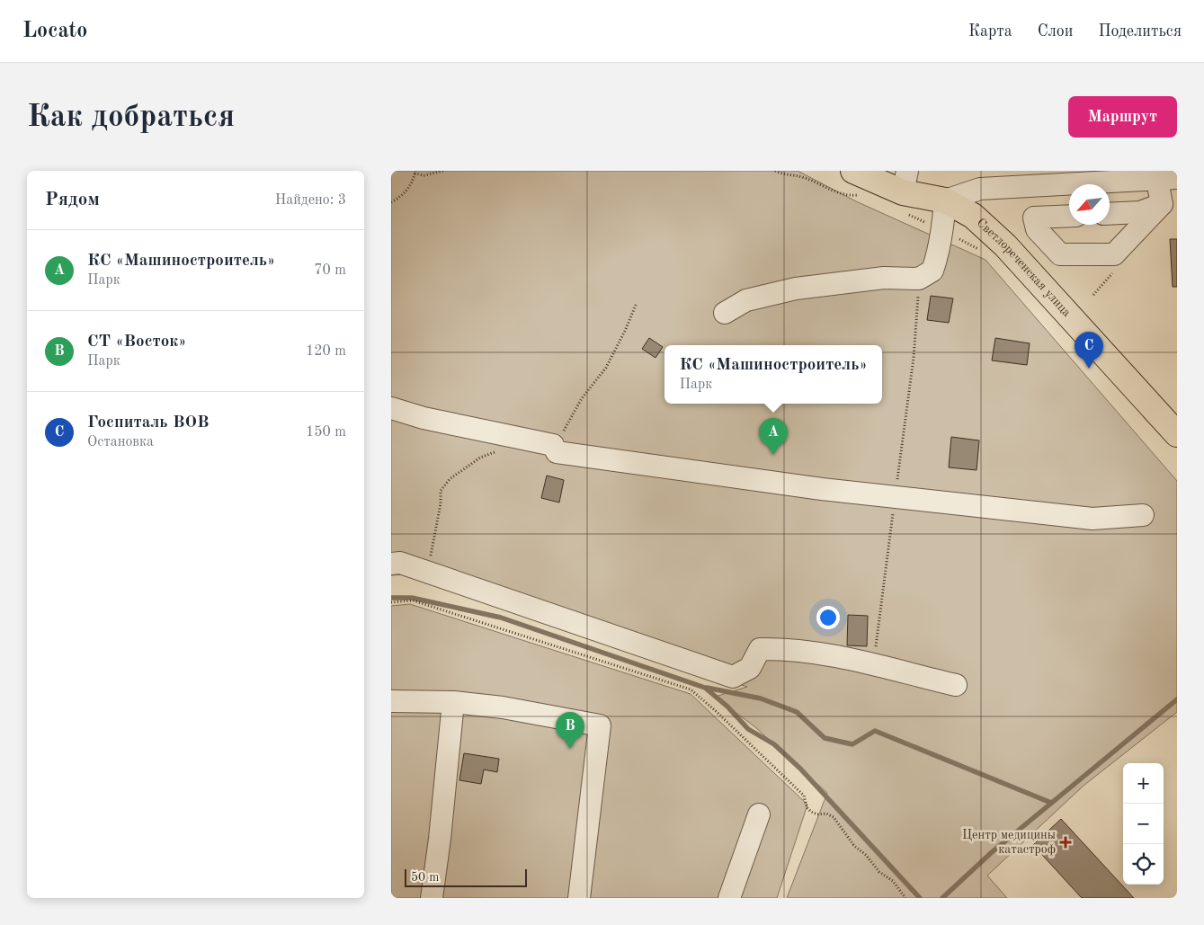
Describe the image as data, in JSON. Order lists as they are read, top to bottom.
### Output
{
  "streets": {
    "main road": ["Светлореченская улица"]
  },
  "places": {
    "health": ["Центр медицины катастроф"]
  },
  "scale_bar": "50 m",
  "north": "bottom left",
  "page": {
    "header": "Locato",
    "nav": ["Карта", "Слои", "Поделиться"],
    "buttons": "Маршрут",
    "title": "Как добраться",
    "heading": ["Рядом", "Найдено: 3"],
    "list": [
      {
        "mark": "A",
        "name": "КС «Машиностроитель»",
        "note": "Парк",
        "value": "70 m"
      },
      {
        "mark": "B",
        "name": "СТ «Восток»",
        "note": "Парк",
        "value": "120 m"
      },
      {
        "mark": "C",
        "name": "Госпиталь ВОВ",
        "note": "Остановка",
        "value": "150 m"
      }
    ],
    "pins": ["C", "A", "B"],
    "popup": ["КС «Машиностроитель»", "Парк"],
    "map_buttons": ["+", "−"],
    "scale": "50 m"
  }
}
